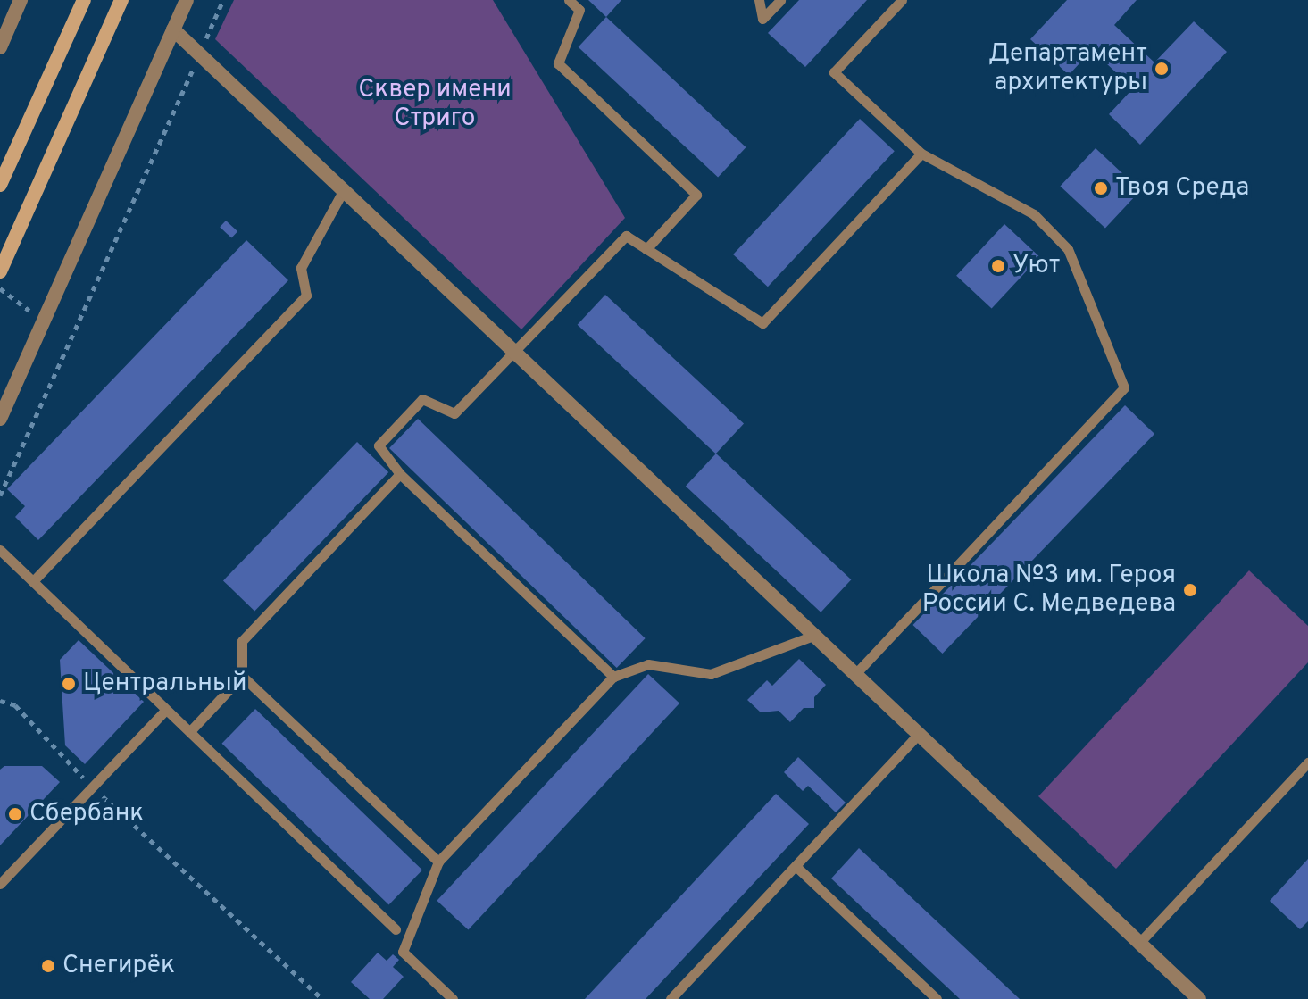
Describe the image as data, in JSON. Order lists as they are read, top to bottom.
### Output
{
  "parks": ["Сквер имени Стриго"],
  "places": [
    "Департамент архитектуры",
    "Твоя Среда",
    "Уют",
    "Школа №3 им. Героя России С. Медведева",
    "Центральный",
    "Сбербанк",
    "Снегирёк"
  ]
}
